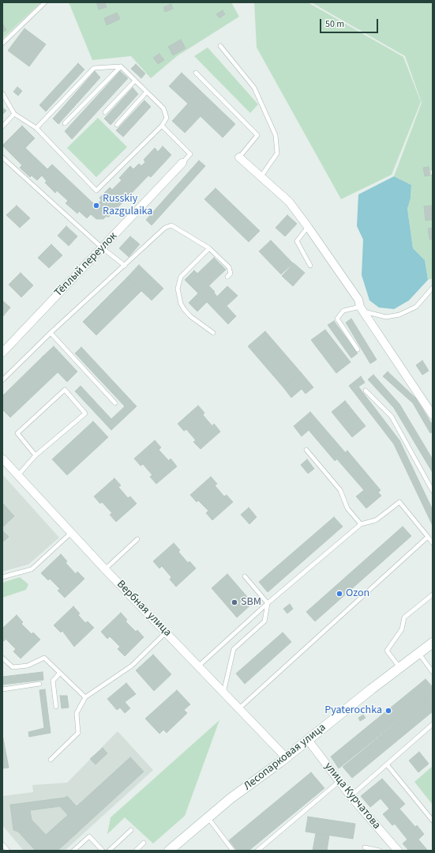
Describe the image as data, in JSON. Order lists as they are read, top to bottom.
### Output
{
  "streets": {
    "main road": ["Лесопарковая улица"],
    "street": ["Тёплый переулок", "Вербная улица", "улица Курчатова"]
  },
  "crossings": [
    ["Вербная улица", "Лесопарковая улица"],
    ["Лесопарковая улица", "улица Курчатова"]
  ],
  "places": [
    "Russkiy Razgulaika",
    "Ozon",
    "SBM",
    "Pyaterochka"
  ],
  "scale_bar": "50 m"
}
